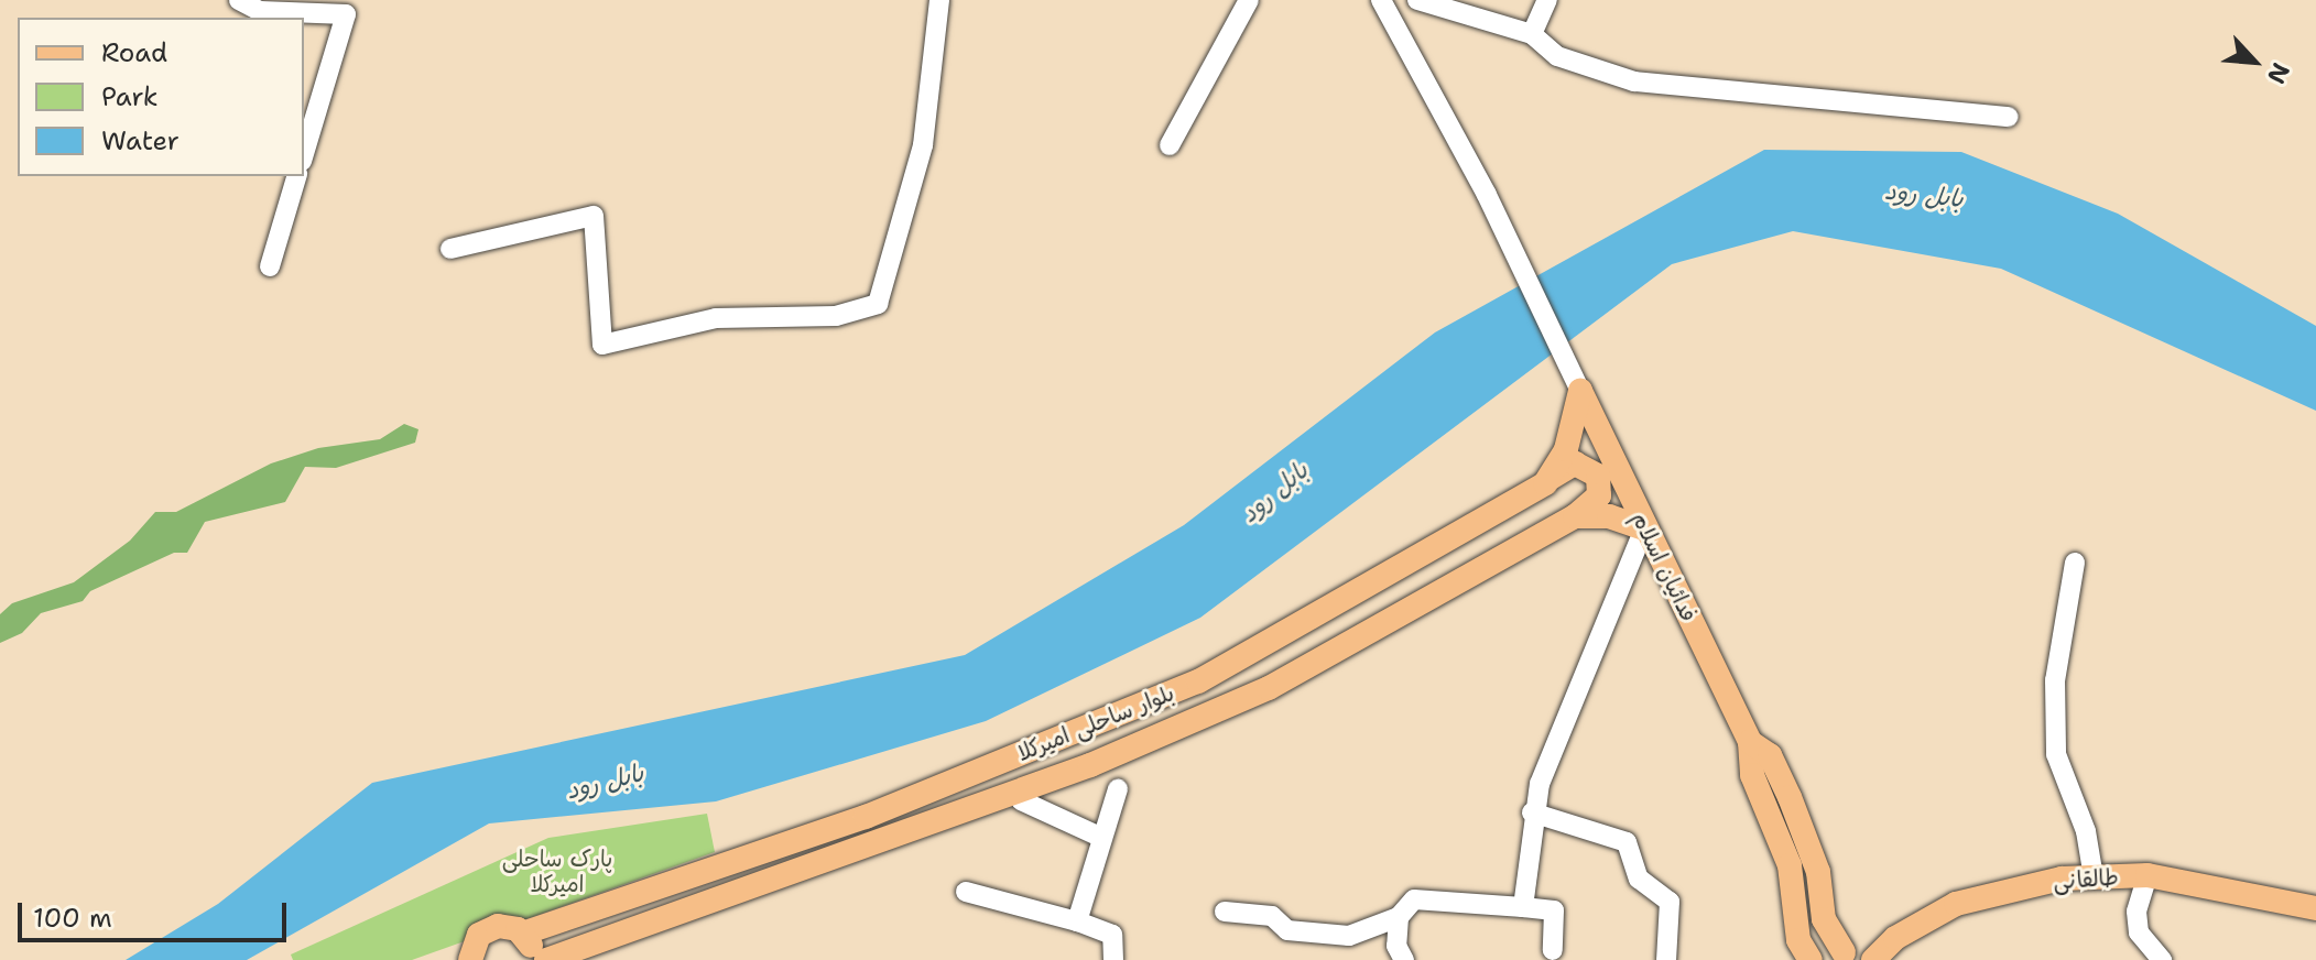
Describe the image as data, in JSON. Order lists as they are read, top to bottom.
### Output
{
  "streets": {
    "main road": ["فدائیان اسلام", "بلوار ساحلی امیرکلا", "طالقانی"]
  },
  "water": ["بابل رود"],
  "parks": ["پارک ساحلی امیرکلا"],
  "legend": ["Road", "Park", "Water"],
  "scale_bar": "100 m",
  "north": "bottom right"
}
